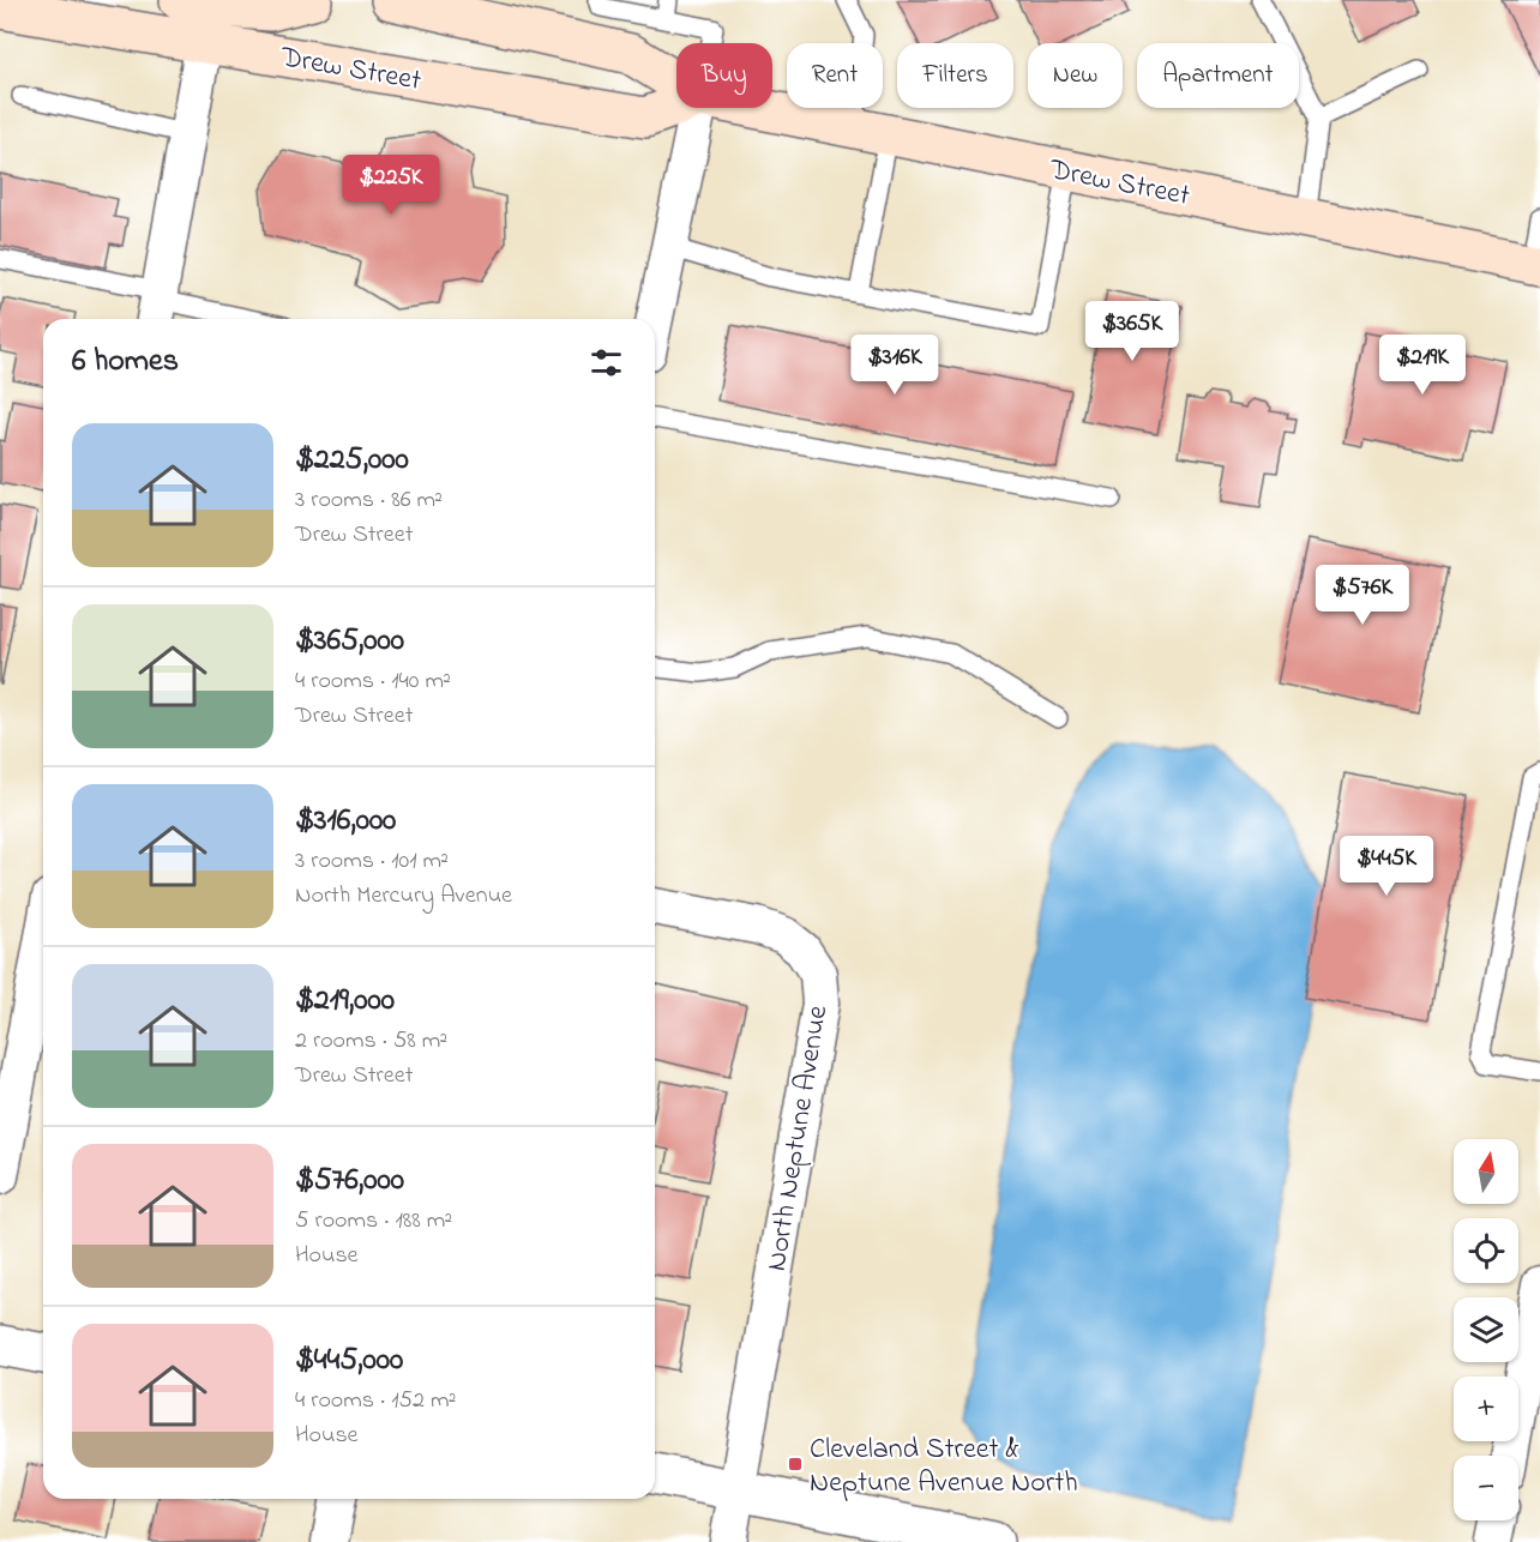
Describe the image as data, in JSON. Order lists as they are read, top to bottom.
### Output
{
  "streets": {
    "main road": ["Drew Street"],
    "street": ["North Neptune Avenue"]
  },
  "places": {
    "transit": ["Cleveland Street & Neptune Avenue North"]
  },
  "north": "top",
  "page": {
    "chip": [
      "Buy",
      "Rent",
      "Filters",
      "New",
      "Apartment"
    ],
    "price": [
      "$225K",
      "$365K",
      "$316K",
      "$219K",
      "$576K",
      "$445K"
    ],
    "heading": "6 homes",
    "list": [
      {
        "name": "$225,000",
        "note": "3 rooms · 86 m² · Drew Street"
      },
      {
        "name": "$365,000",
        "note": "4 rooms · 140 m² · Drew Street"
      },
      {
        "name": "$316,000",
        "note": "3 rooms · 101 m² · North Mercury Avenue"
      },
      {
        "name": "$219,000",
        "note": "2 rooms · 58 m² · Drew Street"
      },
      {
        "name": "$576,000",
        "note": "5 rooms · 188 m² · House"
      },
      {
        "name": "$445,000",
        "note": "4 rooms · 152 m² · House"
      }
    ],
    "map_buttons": ["+", "−"]
  }
}
